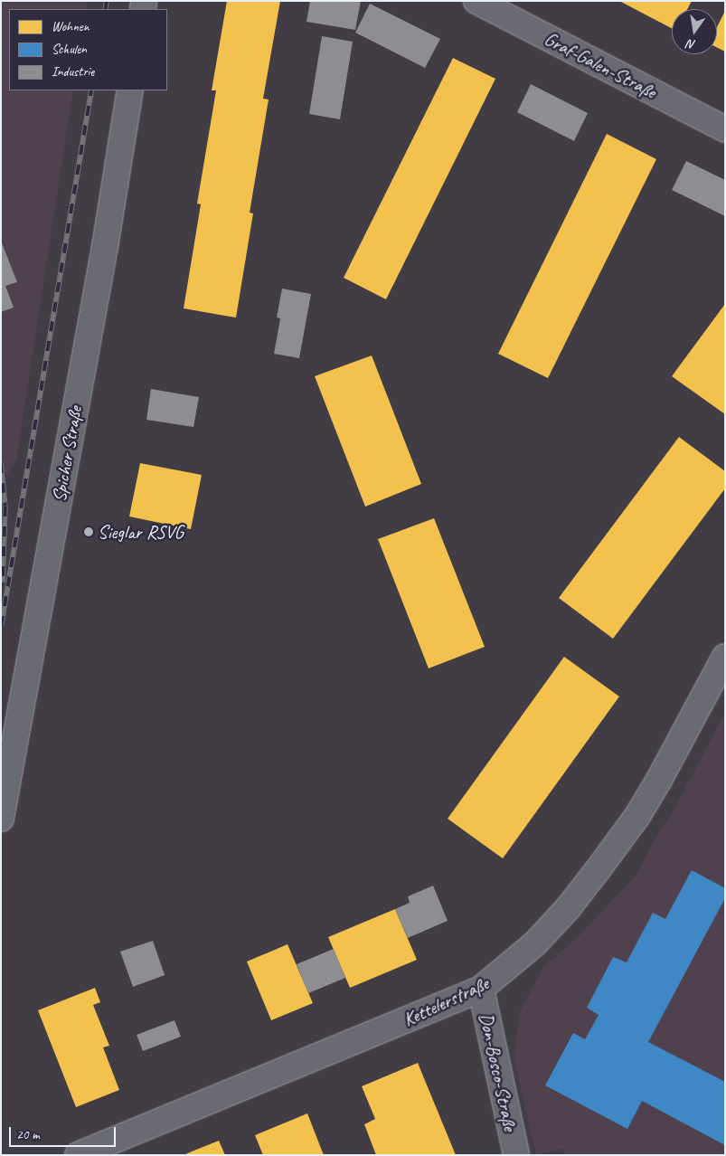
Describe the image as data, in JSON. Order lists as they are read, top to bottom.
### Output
{
  "streets": {
    "street": [
      "Graf-Galen-Straße",
      "Spicher Straße",
      "Kettelerstraße",
      "Don-Bosco-Straße"
    ]
  },
  "crossings": [
    ["Kettelerstraße", "Don-Bosco-Straße"]
  ],
  "places": ["Sieglar RSVG"],
  "legend": ["Wohnen", "Schulen", "Industrie"],
  "scale_bar": "20 m",
  "north": "bottom"
}
